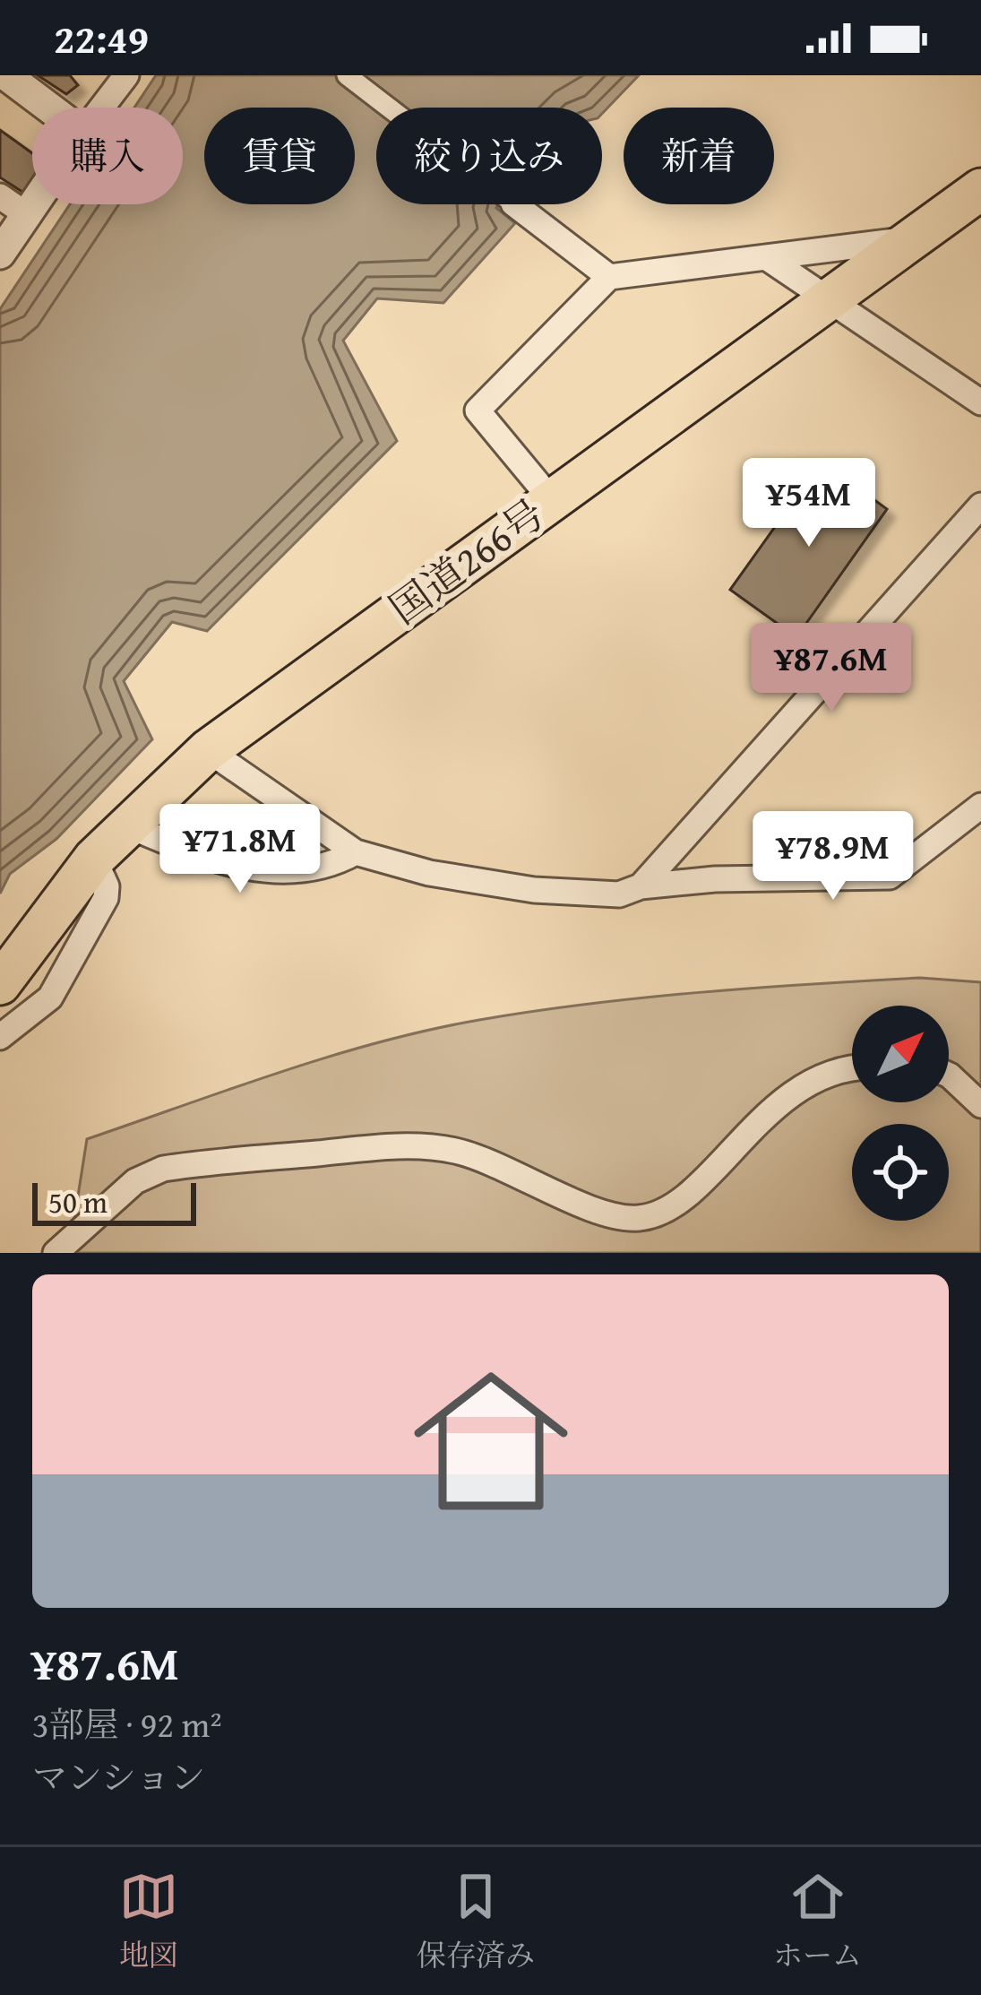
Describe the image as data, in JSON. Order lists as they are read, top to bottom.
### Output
{
  "streets": {
    "highway": ["国道266号"]
  },
  "scale_bar": "50 m",
  "north": "top right",
  "page": {
    "status": "22:49",
    "chip": [
      "購入",
      "賃貸",
      "絞り込み",
      "新着"
    ],
    "price": [
      "¥54M",
      "¥87.6M",
      "¥71.8M",
      "¥78.9M"
    ],
    "scale": "50 m",
    "list": [
      {
        "name": "¥87.6M",
        "note": "3部屋 · 92 m² · マンション"
      }
    ],
    "tabs": ["地図", "保存済み", "ホーム"]
  }
}
